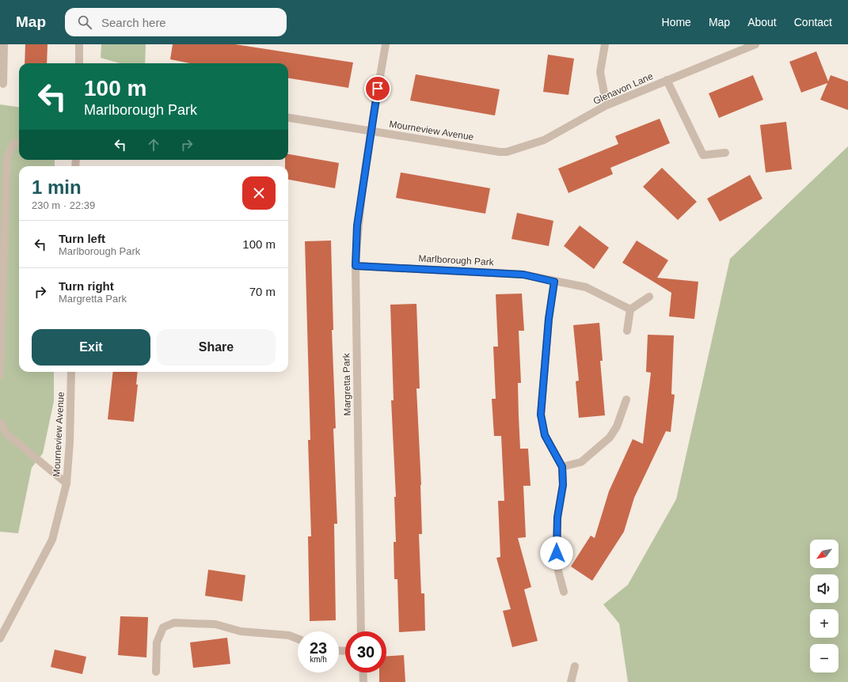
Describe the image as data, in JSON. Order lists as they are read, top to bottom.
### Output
{
  "streets": {
    "street": [
      "Glenavon Lane",
      "Mourneview Avenue",
      "Marlborough Park",
      "Margretta Park"
    ]
  },
  "crossings": [
    ["Glenavon Lane", "Mourneview Avenue"],
    ["Mourneview Avenue", "Margretta Park"],
    ["Marlborough Park", "Margretta Park"]
  ],
  "north": "bottom left",
  "page": {
    "header": "Map",
    "search": "Search here",
    "nav": [
      "Home",
      "Map",
      "About",
      "Contact"
    ],
    "turn": ["100 m", "Marlborough Park"],
    "heading": ["1 min", "230 m · 22:39"],
    "list": [
      {
        "name": "Turn left",
        "note": "Marlborough Park",
        "value": "100 m"
      },
      {
        "name": "Turn right",
        "note": "Margretta Park",
        "value": "70 m"
      }
    ],
    "buttons": ["Exit", "Share"],
    "map_buttons": ["+", "−"],
    "speed": "23 km/h",
    "limit": "30"
  }
}
